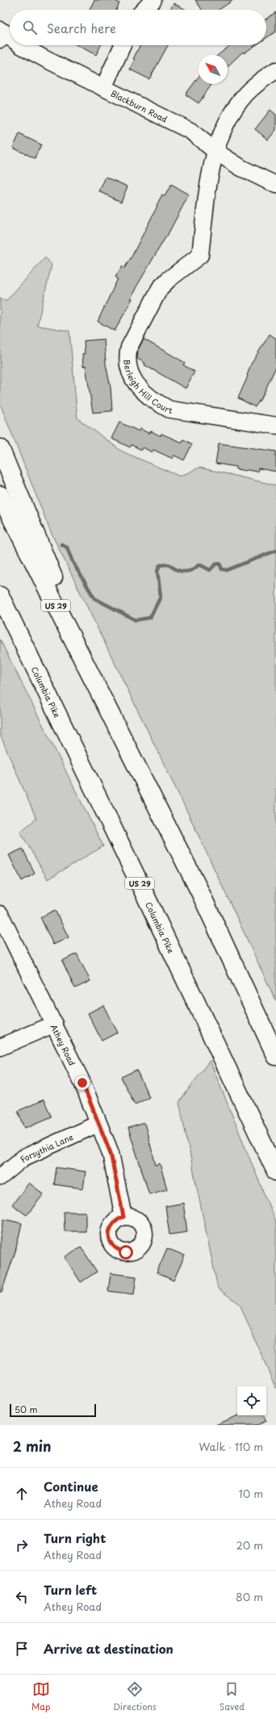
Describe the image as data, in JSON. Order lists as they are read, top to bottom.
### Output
{
  "streets": {
    "highway": ["US 29", "Columbia Pike"],
    "street": [
      "Blackburn Road",
      "Berleigh Hill Court",
      "Athey Road",
      "Forsythia Lane"
    ]
  },
  "crossings": [
    ["Blackburn Road", "Berleigh Hill Court"],
    ["Athey Road", "Forsythia Lane"]
  ],
  "scale_bar": "50 m",
  "north": "top left",
  "page": {
    "search": "Search here",
    "scale": "50 m",
    "heading": ["2 min", "Walk · 110 m"],
    "list": [
      ["Continue", "Athey Road", "10 m"],
      ["Turn right", "Athey Road", "20 m"],
      ["Turn left", "Athey Road", "80 m"],
      "Arrive at destination"
    ],
    "nav": ["Map", "Directions", "Saved"]
  }
}
